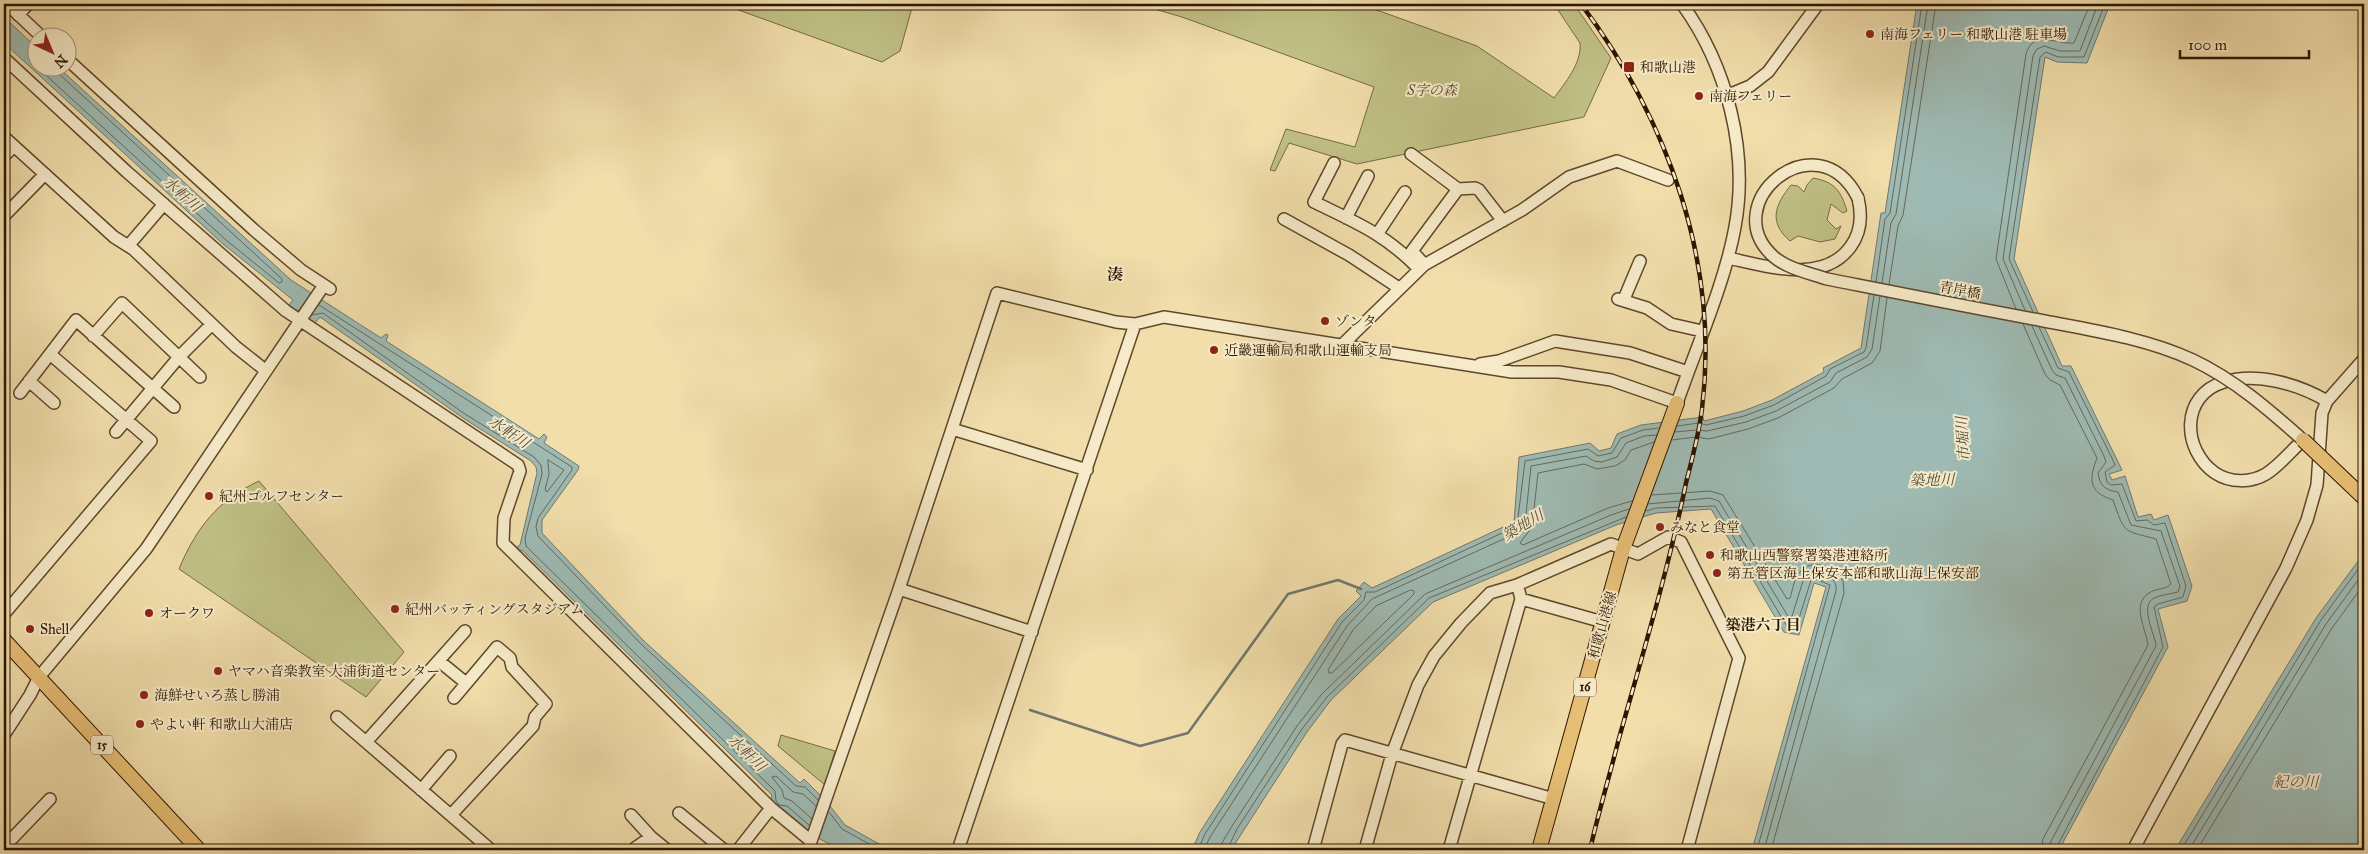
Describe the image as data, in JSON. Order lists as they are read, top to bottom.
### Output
{
  "streets": {
    "main road": ["和歌山港線", "16", "15"],
    "street": ["青岸橋"]
  },
  "districts": ["湊", "築港六丁目"],
  "water": [
    "水軒川",
    "市堀川",
    "築地川",
    "紀の川"
  ],
  "parks": ["S字の森"],
  "places": {
    "other": [
      "南海フェリー 和歌山港 駐車場",
      "南海フェリー",
      "ゾンタ",
      "近畿運輸局和歌山運輸支局",
      "紀州ゴルフセンター",
      "みなと食堂",
      "和歌山西警察署築港連絡所",
      "第五管区海上保安本部和歌山海上保安部",
      "紀州バッティングスタジアム",
      "オークワ",
      "Shell",
      "ヤマハ音楽教室 大浦街道センター",
      "海鮮せいろ蒸し勝浦",
      "やよい軒 和歌山大浦店"
    ],
    "transit": ["和歌山港"]
  },
  "scale_bar": "100 m",
  "north": "bottom right"
}
